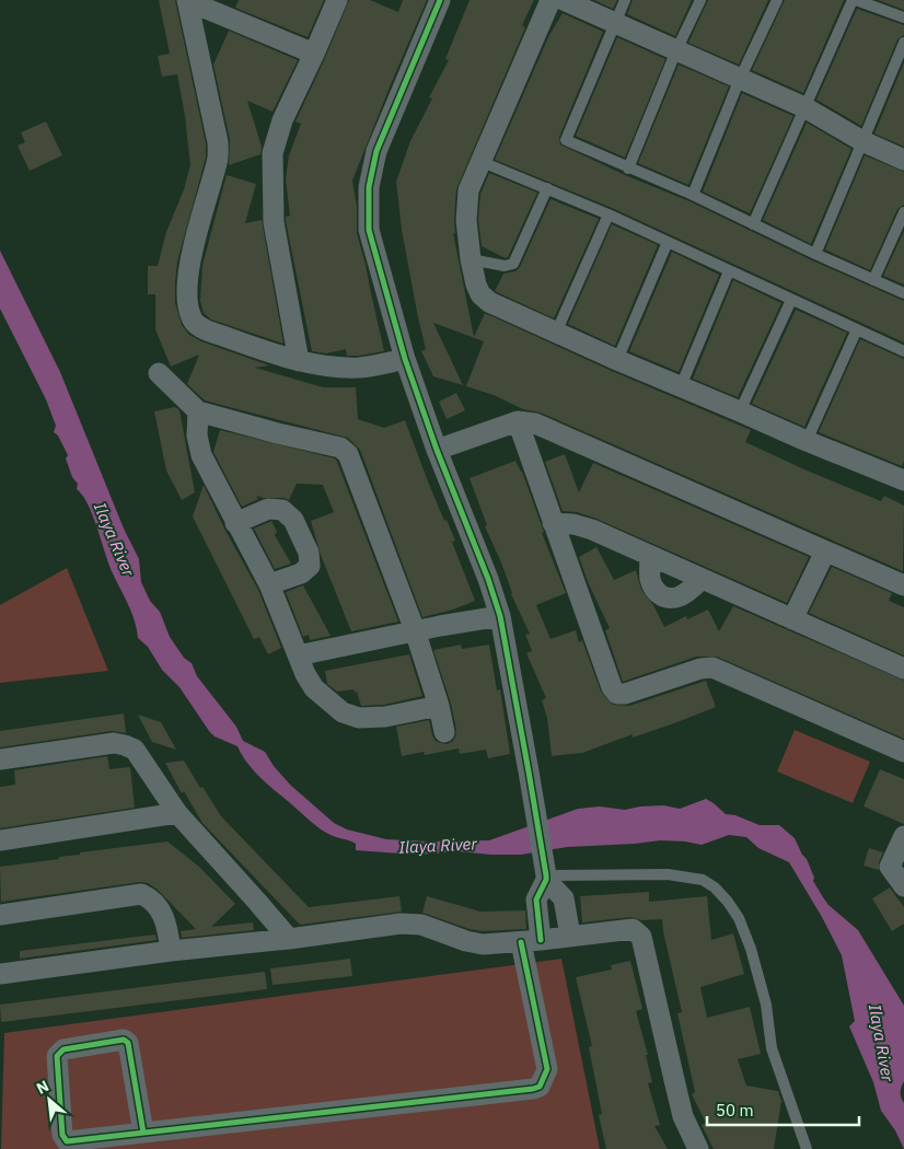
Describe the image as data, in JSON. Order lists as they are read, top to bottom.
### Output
{
  "water": ["Ilaya River"],
  "scale_bar": "50 m",
  "north": "top left"
}
